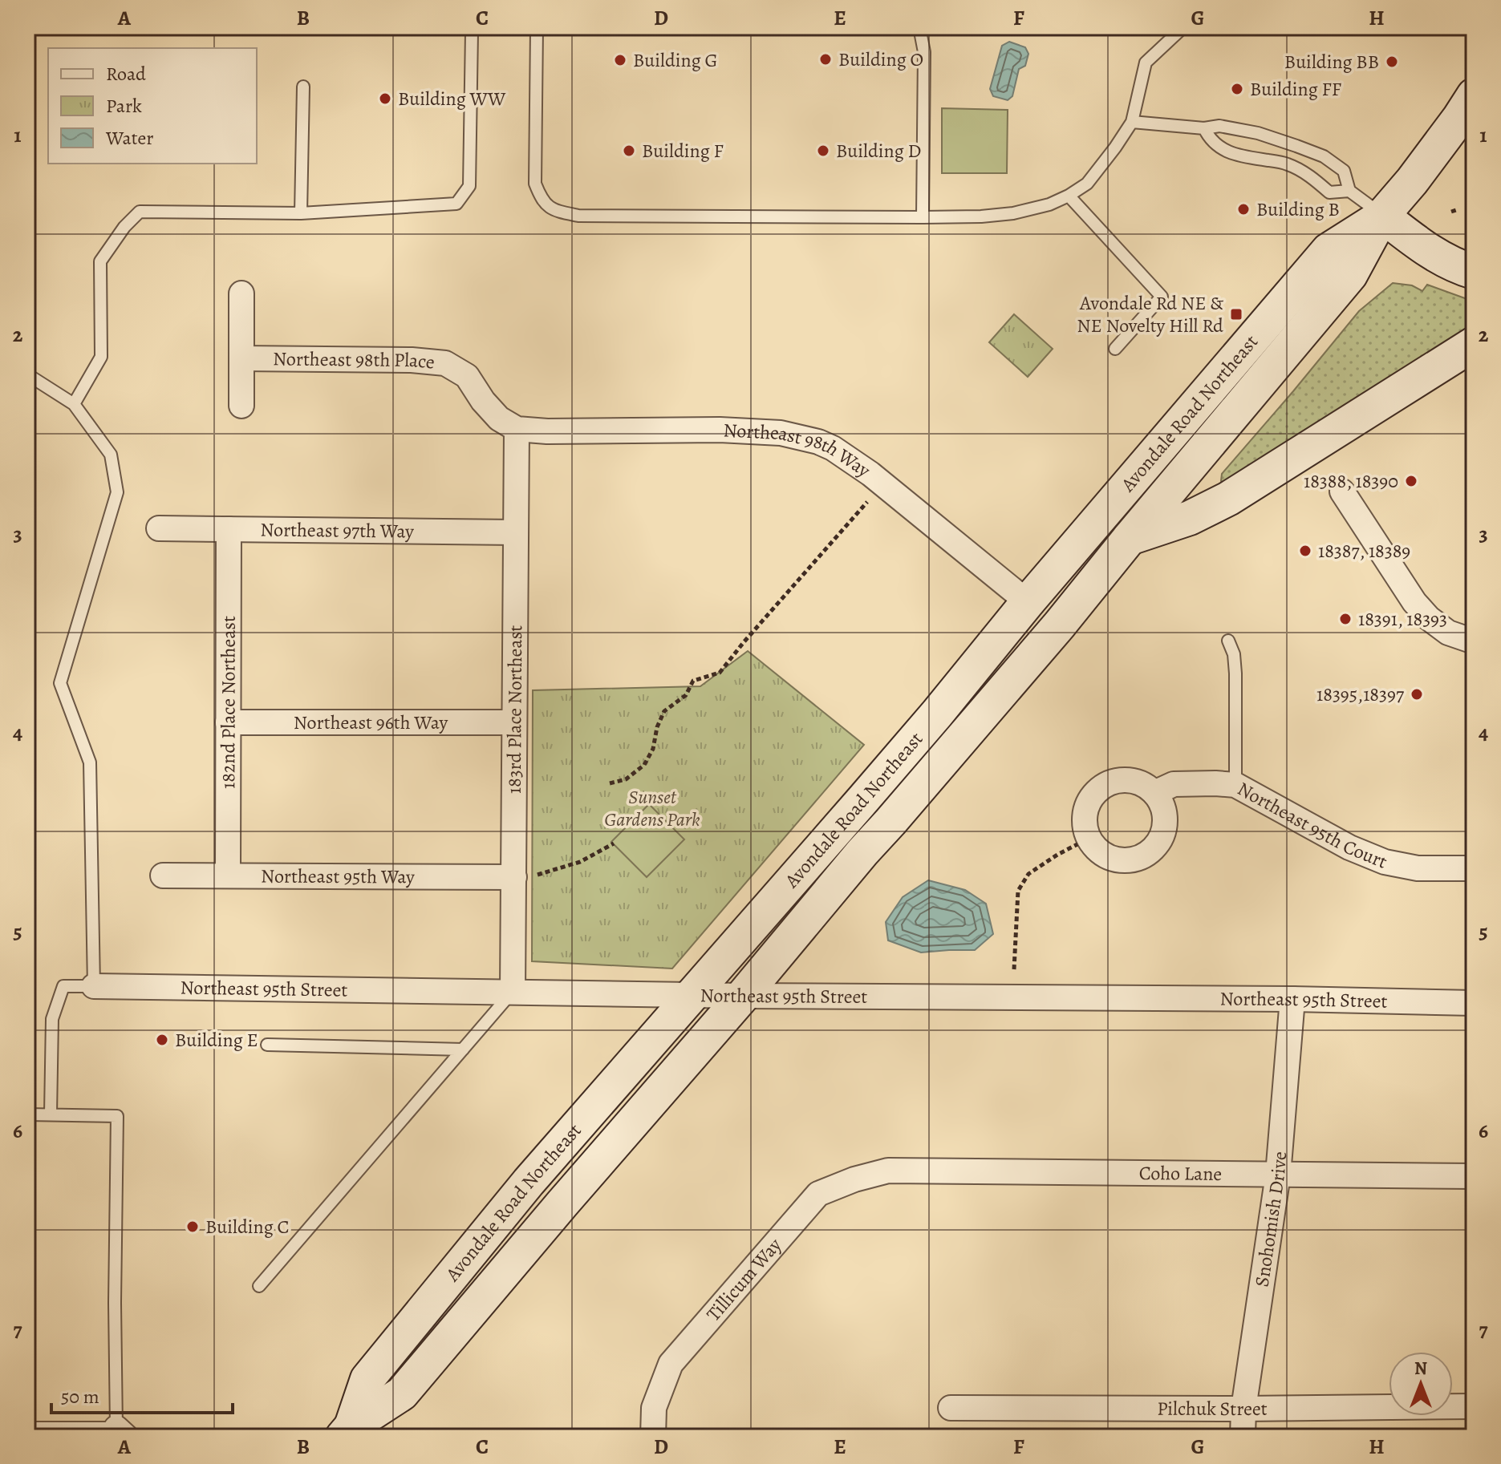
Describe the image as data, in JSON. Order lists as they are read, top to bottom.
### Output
{
  "streets": {
    "main road": ["Avondale Road Northeast"],
    "street": [
      "Northeast 98th Place",
      "Northeast 98th Way",
      "Northeast 97th Way",
      "182nd Place Northeast",
      "183rd Place Northeast",
      "Northeast 96th Way",
      "Northeast 95th Court",
      "Northeast 95th Way",
      "Northeast 95th Street",
      "Coho Lane",
      "Snohomish Drive",
      "Tillicum Way",
      "Pilchuk Street"
    ]
  },
  "crossings": [
    ["Northeast 98th Place", "Northeast 98th Way"],
    ["Northeast 98th Place", "183rd Place Northeast"],
    ["Avondale Road Northeast", "Northeast 98th Way"],
    ["Avondale Road Northeast", "Northeast 95th Street"],
    ["Northeast 98th Way", "183rd Place Northeast"],
    ["Northeast 97th Way", "182nd Place Northeast"],
    ["Northeast 97th Way", "183rd Place Northeast"],
    ["182nd Place Northeast", "Northeast 96th Way"],
    ["182nd Place Northeast", "Northeast 95th Way"],
    ["183rd Place Northeast", "Northeast 96th Way"],
    ["183rd Place Northeast", "Northeast 95th Way"],
    ["183rd Place Northeast", "Northeast 95th Street"],
    ["Northeast 95th Street", "Snohomish Drive"],
    ["Coho Lane", "Snohomish Drive"],
    ["Coho Lane", "Tillicum Way"],
    ["Snohomish Drive", "Pilchuk Street"]
  ],
  "parks": ["Sunset Gardens Park"],
  "places": {
    "other": [
      "Building O",
      "Building G",
      "Building BB",
      "Building FF",
      "Building WW",
      "Building F",
      "Building D",
      "Building B",
      "18388, 18390",
      "18387, 18389",
      "18391, 18393",
      "18395,18397",
      "Building E",
      "Building C"
    ],
    "transit": ["Avondale Rd NE & NE Novelty Hill Rd"]
  },
  "legend": ["Road", "Park", "Water"],
  "scale_bar": "50 m",
  "north": "top",
  "grid": {
    "columns": [
      "A",
      "B",
      "C",
      "D",
      "E",
      "F",
      "G",
      "H"
    ],
    "rows": [
      "1",
      "2",
      "3",
      "4",
      "5",
      "6",
      "7"
    ]
  }
}
